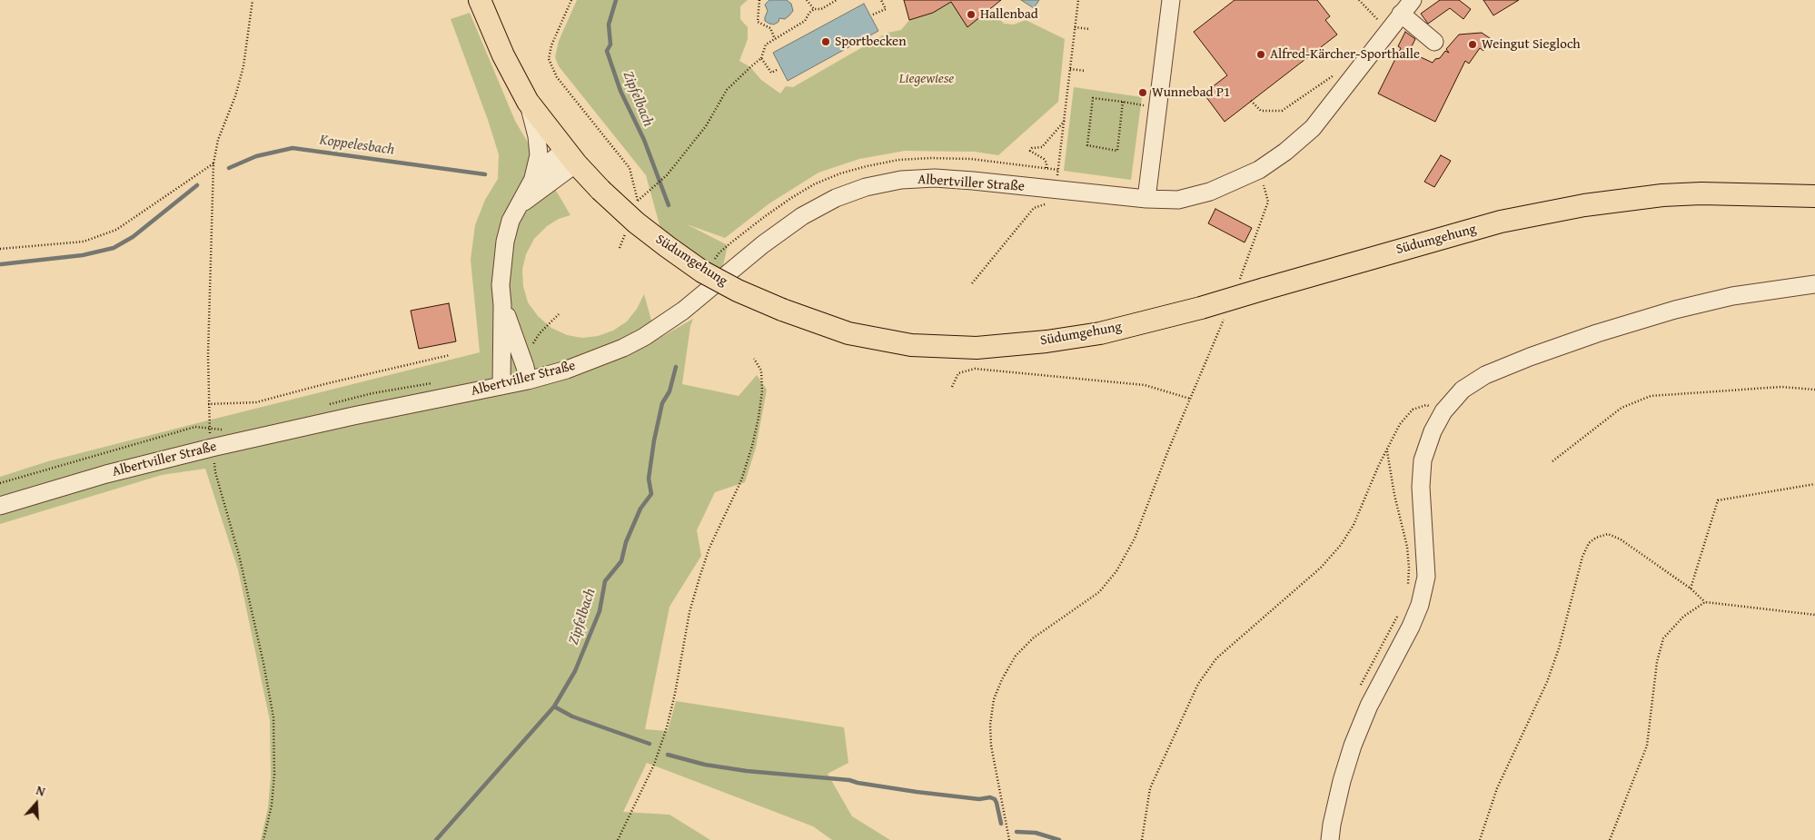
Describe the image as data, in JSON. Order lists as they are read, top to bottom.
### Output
{
  "streets": {
    "main road": ["Südumgehung"],
    "street": ["Albertviller Straße"]
  },
  "water": ["Zipfelbach", "Koppelesbach"],
  "parks": ["Liegewiese"],
  "places": [
    "Hallenbad",
    "Sportbecken",
    "Weingut Siegloch",
    "Alfred-Kärcher-Sporthalle",
    "Wunnebad P1"
  ],
  "north": "top"
}
